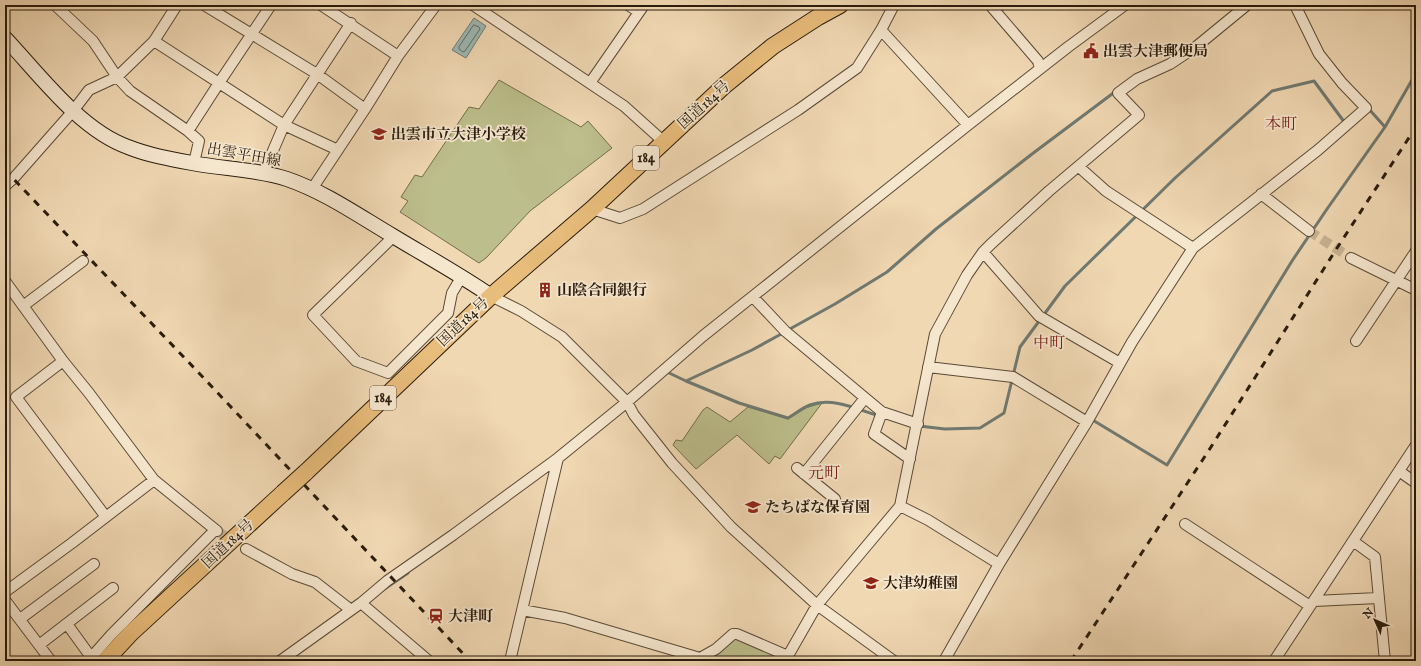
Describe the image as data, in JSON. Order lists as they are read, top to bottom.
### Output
{
  "streets": {
    "highway": ["国道184号", "184"],
    "main road": ["出雲平田線"]
  },
  "crossings": [
    ["国道184号", "出雲平田線"]
  ],
  "districts": ["本町", "中町", "元町"],
  "places": {
    "public building": ["出雲大津郵便局"],
    "school or university": ["出雲市立大津小学校", "たちばな保育園", "大津幼稚園"],
    "building": ["山陰合同銀行"],
    "station": ["大津町"]
  },
  "north": "top left"
}
